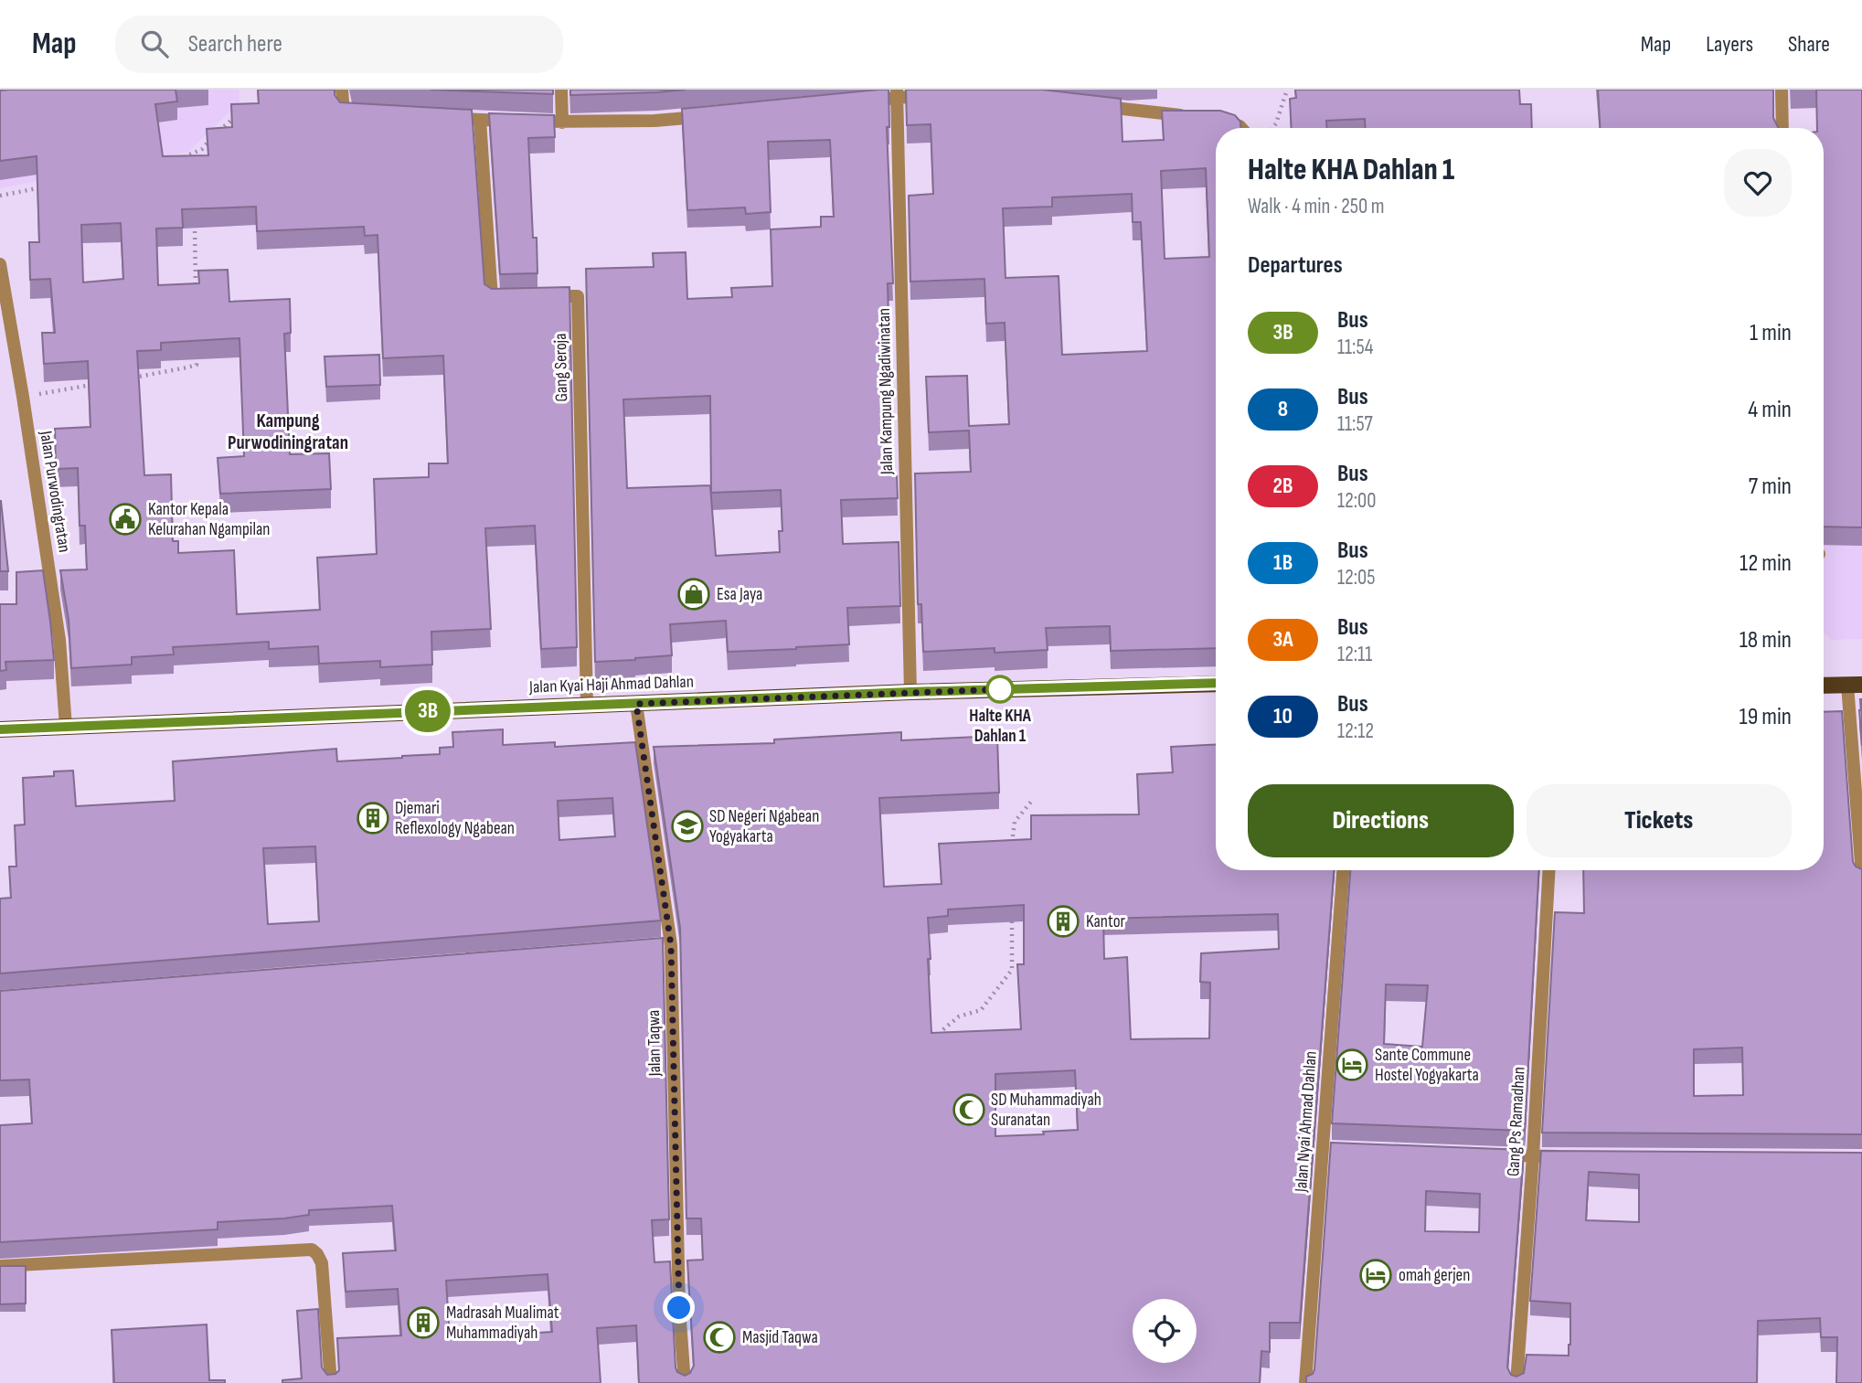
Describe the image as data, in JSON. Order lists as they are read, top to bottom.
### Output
{
  "streets": {
    "main road": ["Jalan Kyai Haji Ahmad Dahlan"],
    "street": [
      "Gang Seroja",
      "Jalan Kampung Ngadiwinatan",
      "Jalan Purwodingratan",
      "Jalan Taqwa",
      "Jalan Nyai Ahmad Dahlan",
      "Gang Ps Ramadhan"
    ]
  },
  "crossings": [
    ["Gang Seroja", "Jalan Kyai Haji Ahmad Dahlan"],
    ["Jalan Kampung Ngadiwinatan", "Jalan Kyai Haji Ahmad Dahlan"],
    ["Jalan Purwodingratan", "Jalan Kyai Haji Ahmad Dahlan"],
    ["Jalan Kyai Haji Ahmad Dahlan", "Jalan Taqwa"]
  ],
  "districts": ["Kampung Purwodiningratan"],
  "places": {
    "public building": ["Kantor Kepala Kelurahan Ngampilan"],
    "shop": ["Esa Jaya"],
    "other": ["Halte KHA Dahlan 1"],
    "building": ["Djemari Reflexology Ngabean", "Kantor", "Madrasah Mualimat Muhammadiyah"],
    "school or university": ["SD Negeri Ngabean Yogyakarta"],
    "hotel": ["Sante Commune Hostel Yogyakarta", "omah gerjen"],
    "mosque": ["SD Muhammadiyah Suranatan", "Masjid Taqwa"]
  },
  "lines": ["bus line 3B"],
  "page": {
    "header": "Map",
    "search": "Search here",
    "nav": ["Map", "Layers", "Share"],
    "on_map": "3B",
    "heading": [
      ["Halte KHA Dahlan 1", "Walk · 4 min · 250 m"],
      "Departures"
    ],
    "list": [
      {
        "mark": "3B",
        "name": "Bus",
        "note": "11:54",
        "value": "1 min"
      },
      {
        "mark": "8",
        "name": "Bus",
        "note": "11:57",
        "value": "4 min"
      },
      {
        "mark": "2B",
        "name": "Bus",
        "note": "12:00",
        "value": "7 min"
      },
      {
        "mark": "1B",
        "name": "Bus",
        "note": "12:05",
        "value": "12 min"
      },
      {
        "mark": "3A",
        "name": "Bus",
        "note": "12:11",
        "value": "18 min"
      },
      {
        "mark": "10",
        "name": "Bus",
        "note": "12:12",
        "value": "19 min"
      }
    ],
    "buttons": ["Directions", "Tickets"]
  }
}
